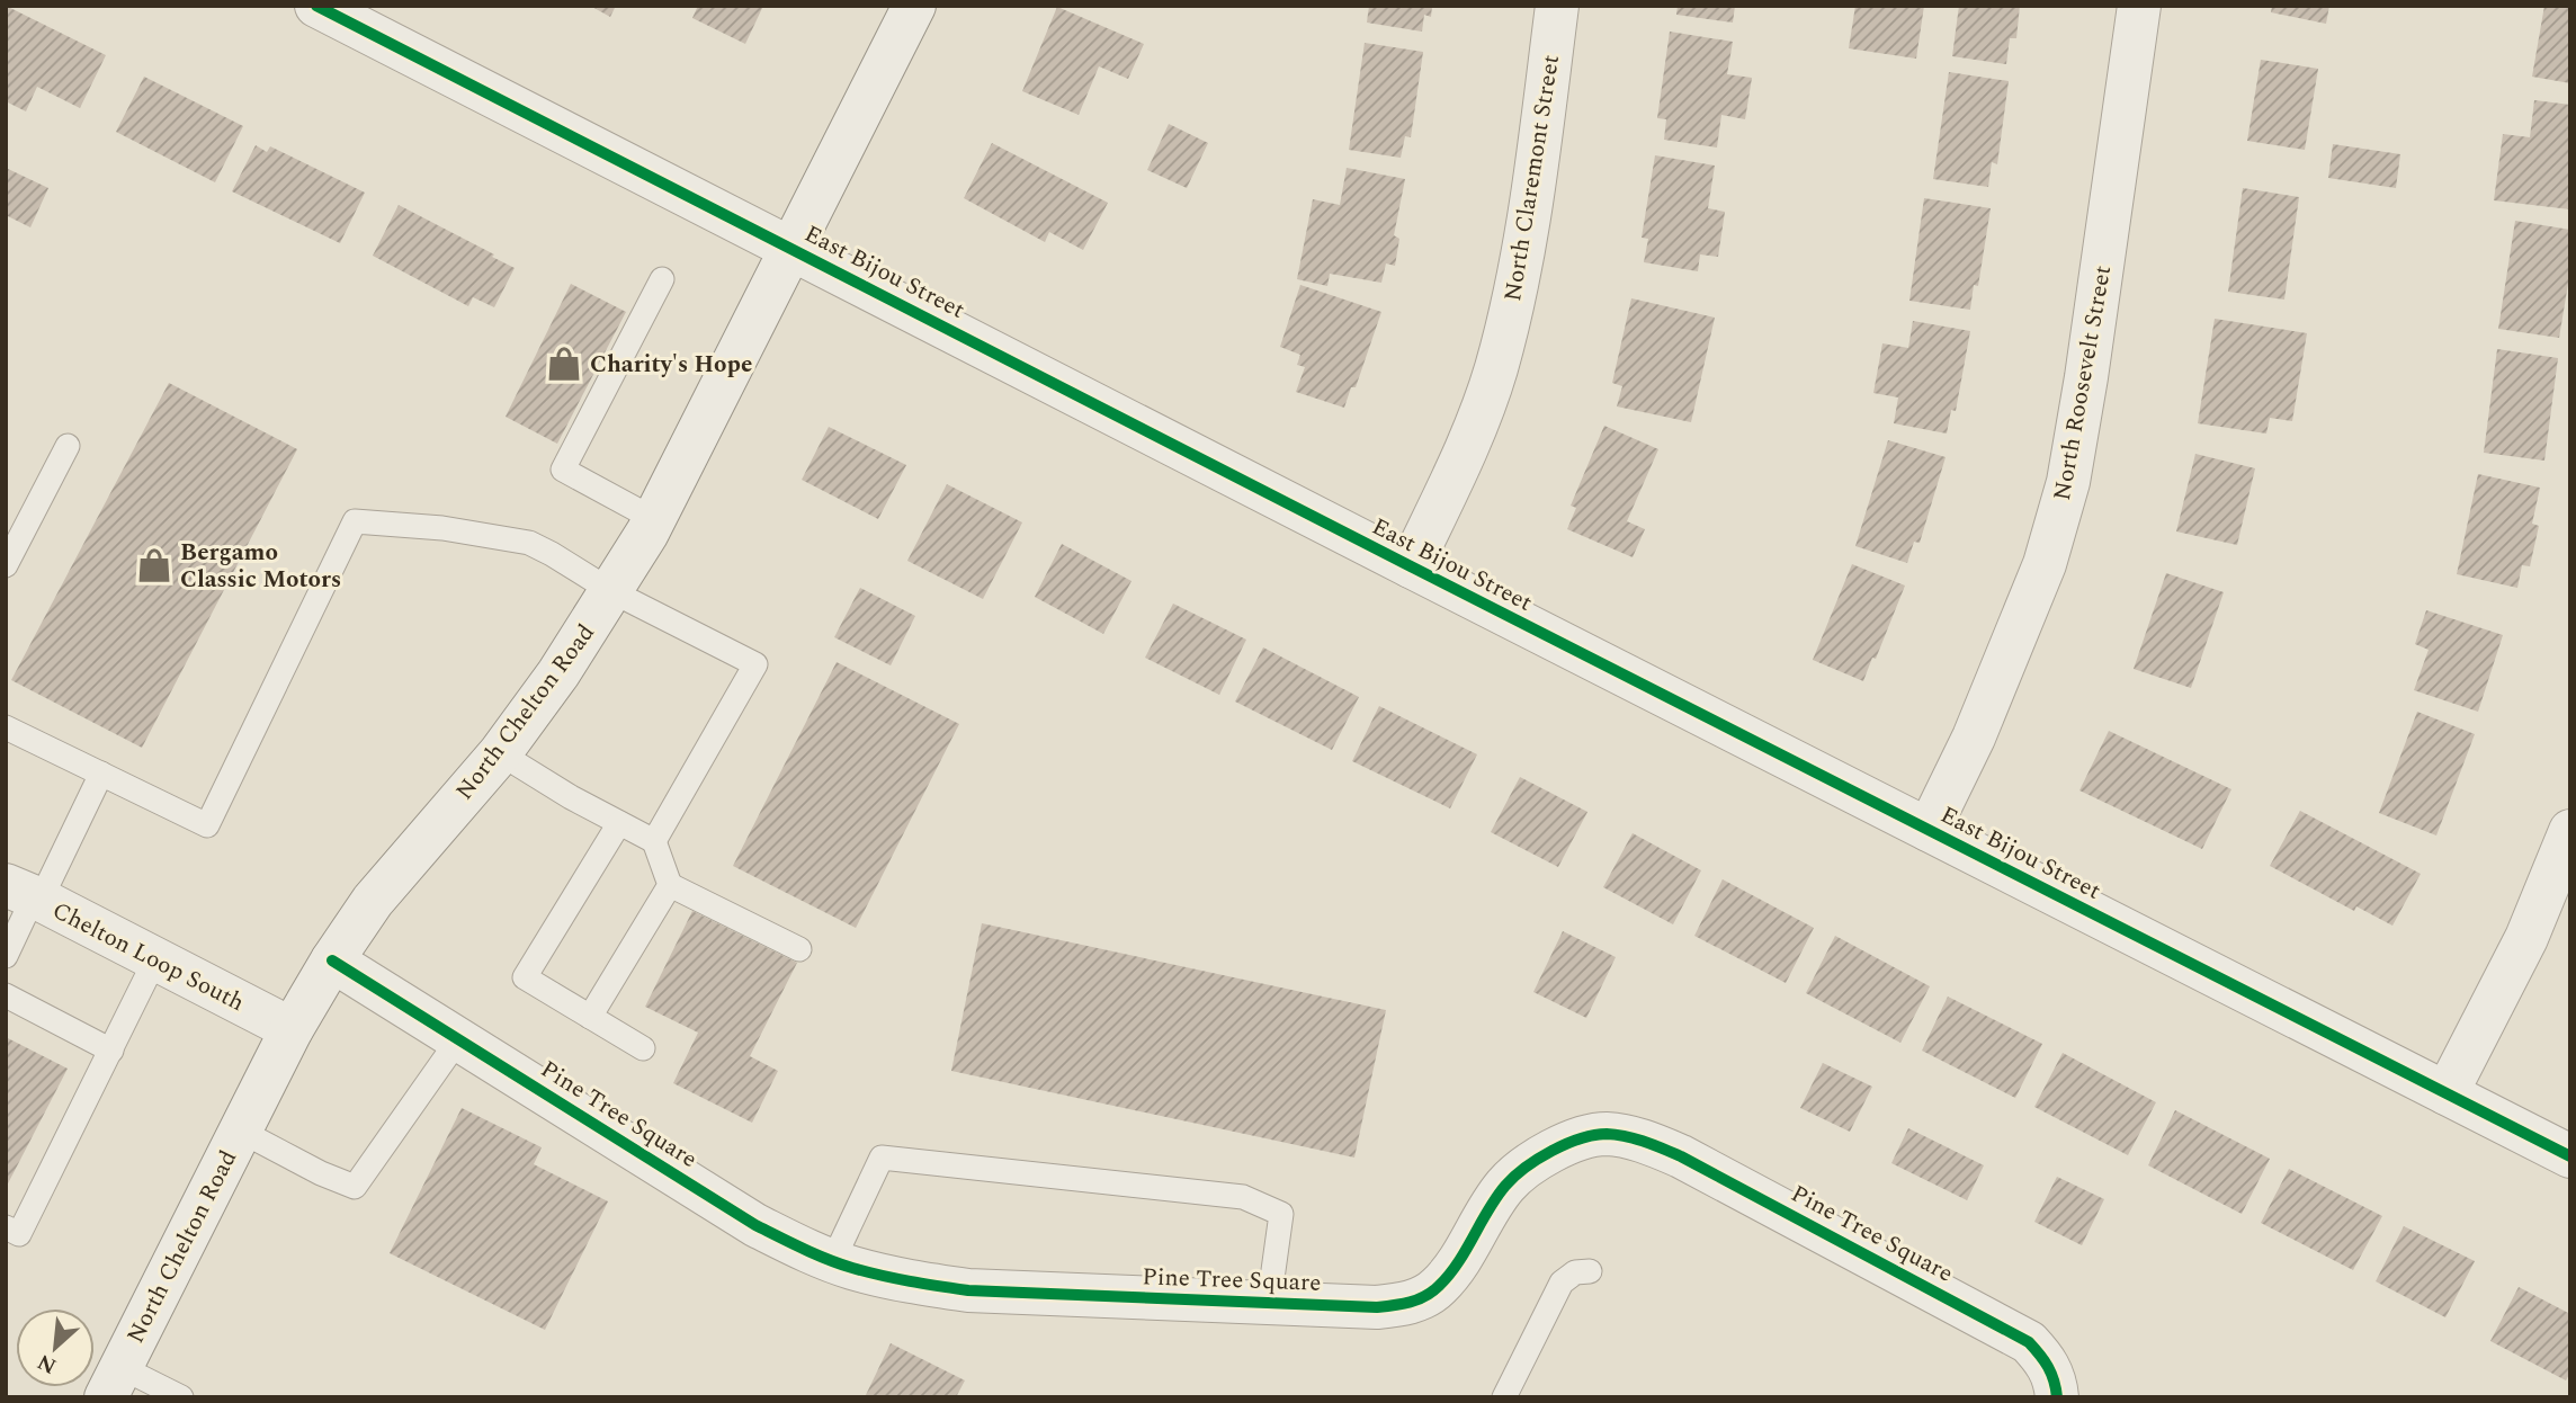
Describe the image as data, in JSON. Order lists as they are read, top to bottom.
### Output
{
  "streets": {
    "street": [
      "North Claremont Street",
      "East Bijou Street",
      "North Roosevelt Street",
      "North Chelton Road",
      "Chelton Loop South",
      "Pine Tree Square"
    ]
  },
  "crossings": [
    ["North Claremont Street", "East Bijou Street"],
    ["East Bijou Street", "North Roosevelt Street"],
    ["East Bijou Street", "North Chelton Road"],
    ["North Chelton Road", "Chelton Loop South"],
    ["North Chelton Road", "Pine Tree Square"]
  ],
  "places": {
    "shop": ["Charity's Hope", "Bergamo Classic Motors"]
  },
  "north": "bottom left"
}
